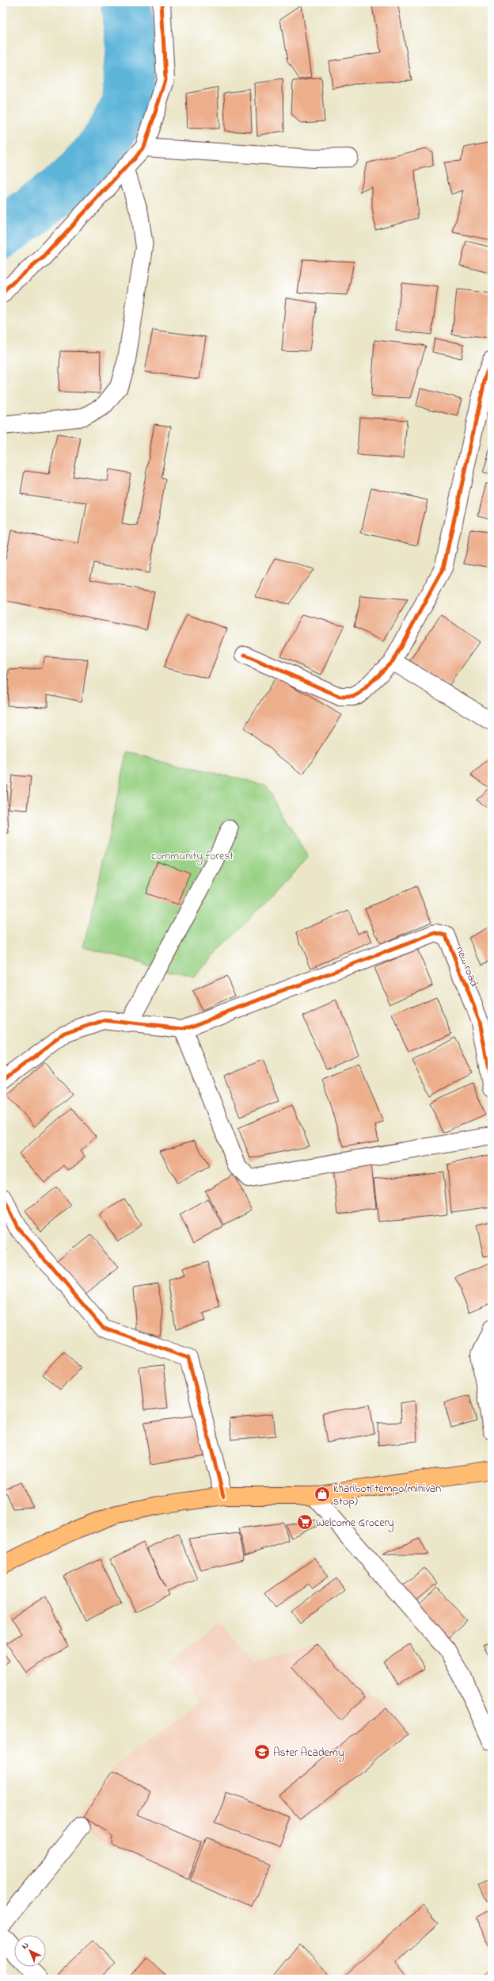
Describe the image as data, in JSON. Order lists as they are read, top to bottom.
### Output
{
  "streets": {
    "street": ["new road"]
  },
  "parks": ["community forest"],
  "places": {
    "shop": ["kharibot(tempo/minivan stop)"],
    "supermarket": ["Welcome Grocery"],
    "school or university": ["Aster Academy"]
  },
  "north": "top left"
}
